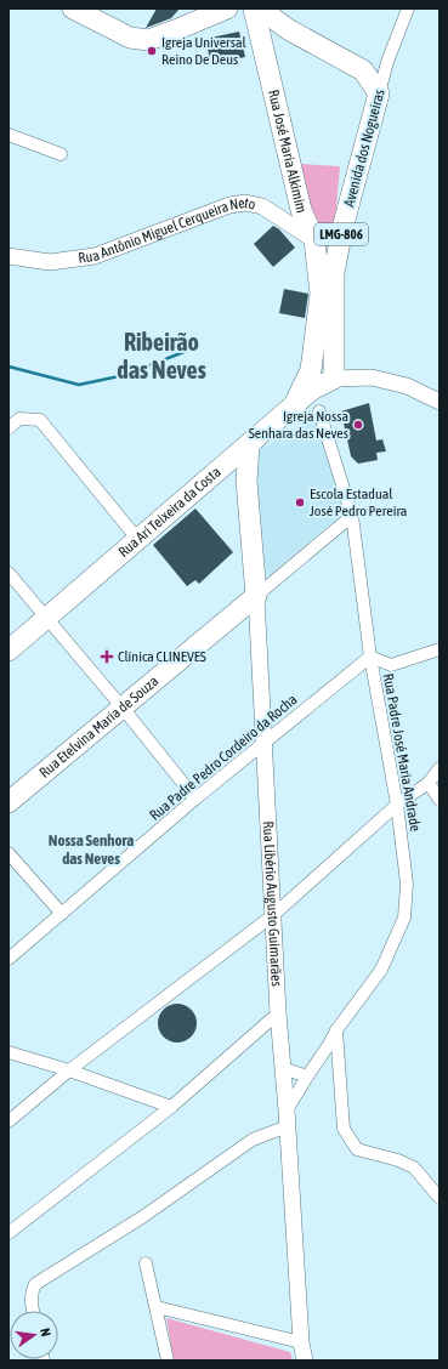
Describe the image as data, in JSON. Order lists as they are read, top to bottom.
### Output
{
  "streets": {
    "highway": [
      "Avenida dos Nogueiras",
      "Rua José Maria Alkimim",
      "LMG-806",
      "Rua Ari Teixeira da Costa",
      "Rua Etelvina Maria de Souza",
      "Rua Libério Augusto Guimarães"
    ],
    "street": ["Rua Antônio Miguel Cerqueira Neto", "Rua Padre José Maria Andrade", "Rua Padre Pedro Cordeiro da Rocha"]
  },
  "crossings": [
    ["Avenida dos Nogueiras", "Rua Ari Teixeira da Costa"],
    ["Rua José Maria Alkimim", "Rua Antônio Miguel Cerqueira Neto"],
    ["Rua José Maria Alkimim", "Rua Ari Teixeira da Costa"],
    ["Rua Ari Teixeira da Costa", "Rua Libério Augusto Guimarães"],
    ["Rua Etelvina Maria de Souza", "Rua Libério Augusto Guimarães"],
    ["Rua Padre José Maria Andrade", "Rua Padre Pedro Cordeiro da Rocha"],
    ["Rua Padre José Maria Andrade", "Rua Libério Augusto Guimarães"],
    ["Rua Padre Pedro Cordeiro da Rocha", "Rua Libério Augusto Guimarães"]
  ],
  "districts": ["Ribeirão das Neves", "Nossa Senhora das Neves"],
  "places": {
    "other": ["Igreja Universal Reino De Deus", "Igreja Nossa Senhara das Neves", "Escola Estadual José Pedro Pereira"],
    "health": ["Clínica CLINEVES"]
  },
  "north": "right"
}
